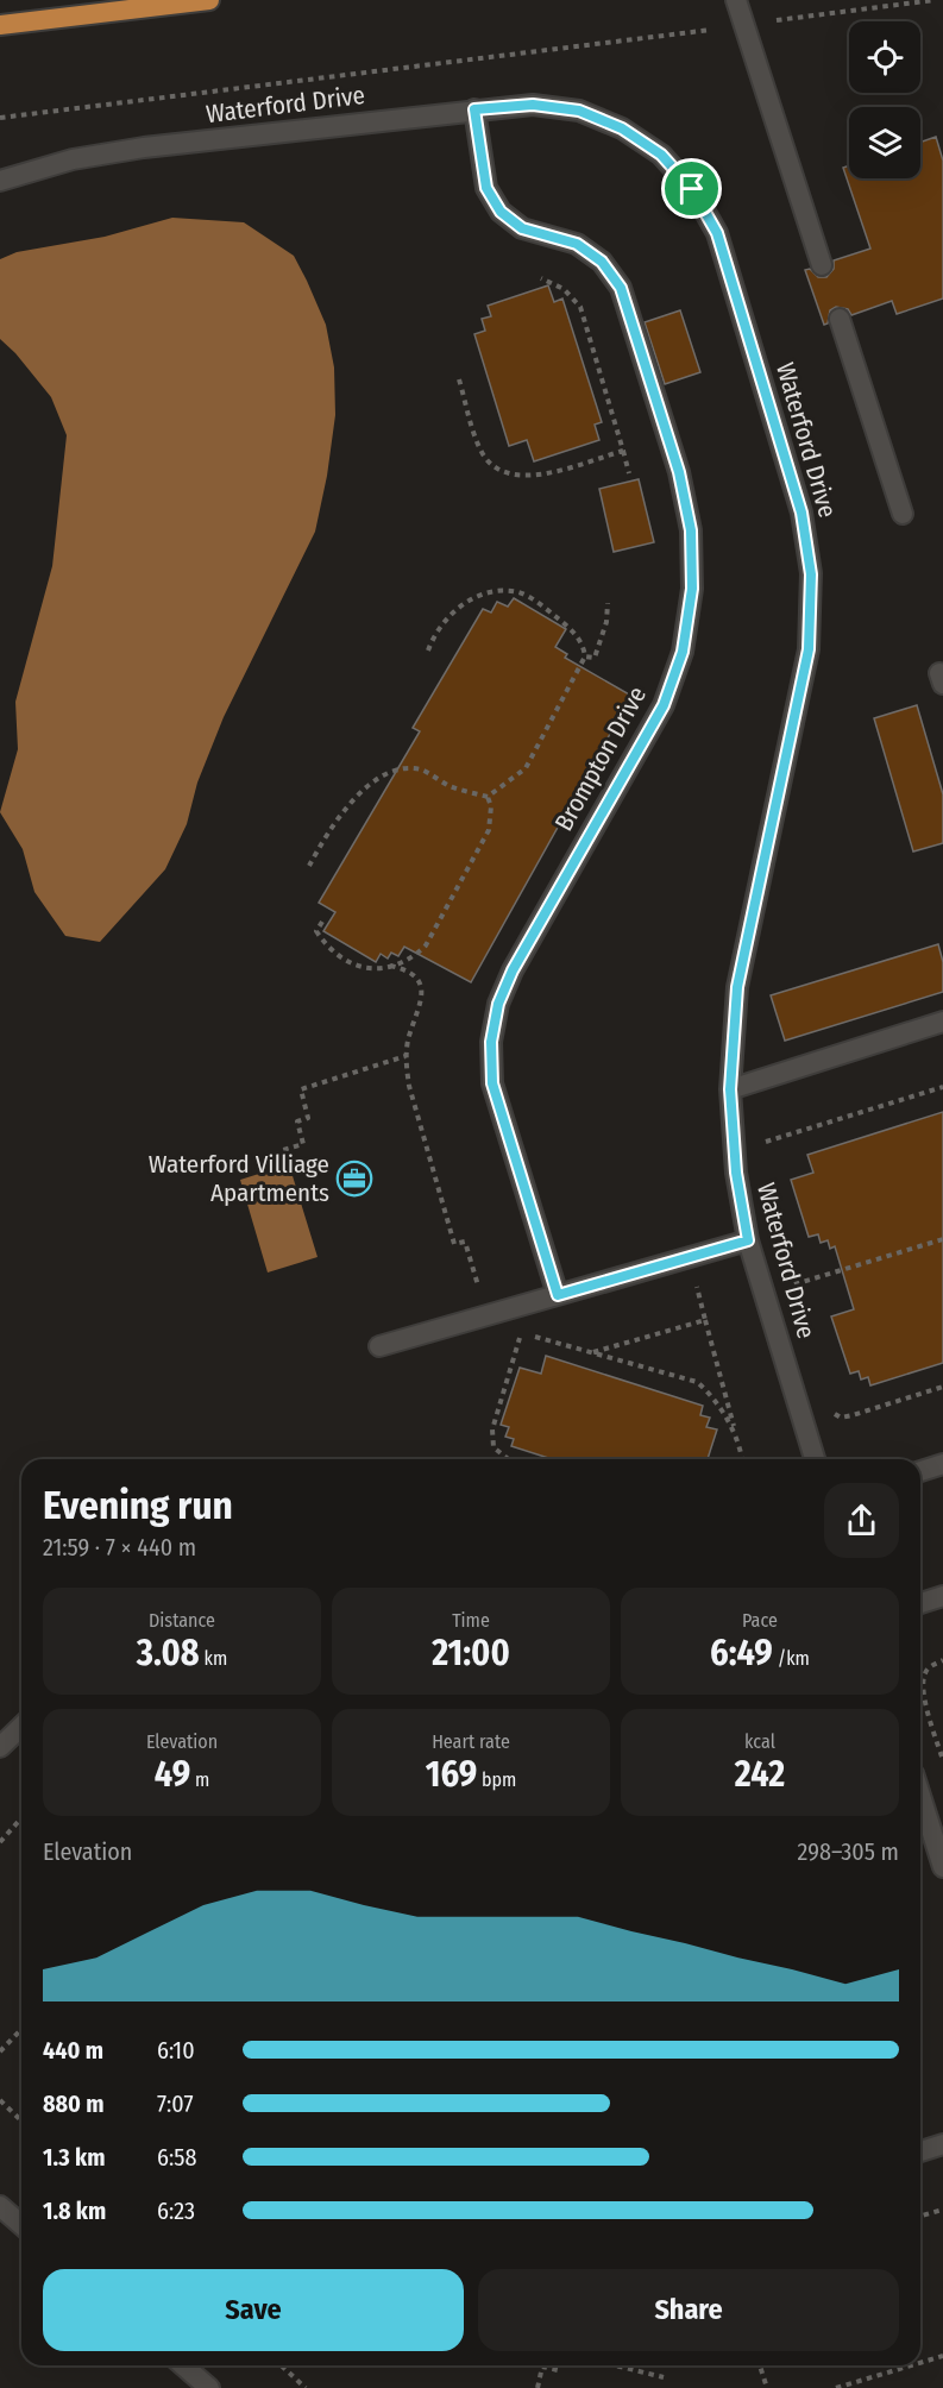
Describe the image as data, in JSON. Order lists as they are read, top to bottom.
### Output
{
  "streets": {
    "street": ["Waterford Drive", "Brompton Drive"]
  },
  "crossings": [
    ["Waterford Drive", "Brompton Drive"]
  ],
  "places": {
    "office": ["Waterford Villiage Apartments"]
  },
  "page": {
    "heading": ["Evening run", "21:59 · 7 × 440 m"],
    "stats": [
      ["Distance", "3.08 km"],
      ["Time", "21:00"],
      ["Pace", "6:49 /km"],
      ["Elevation", "49 m"],
      ["Heart rate", "169 bpm"],
      ["kcal", "242"]
    ],
    "chart": ["Elevation", "298–305 m"],
    "list": [
      {
        "name": "440 m",
        "note": "6:10"
      },
      {
        "name": "880 m",
        "note": "7:07"
      },
      {
        "name": "1.3 km",
        "note": "6:58"
      },
      {
        "name": "1.8 km",
        "note": "6:23"
      }
    ],
    "buttons": ["Save", "Share"]
  }
}
